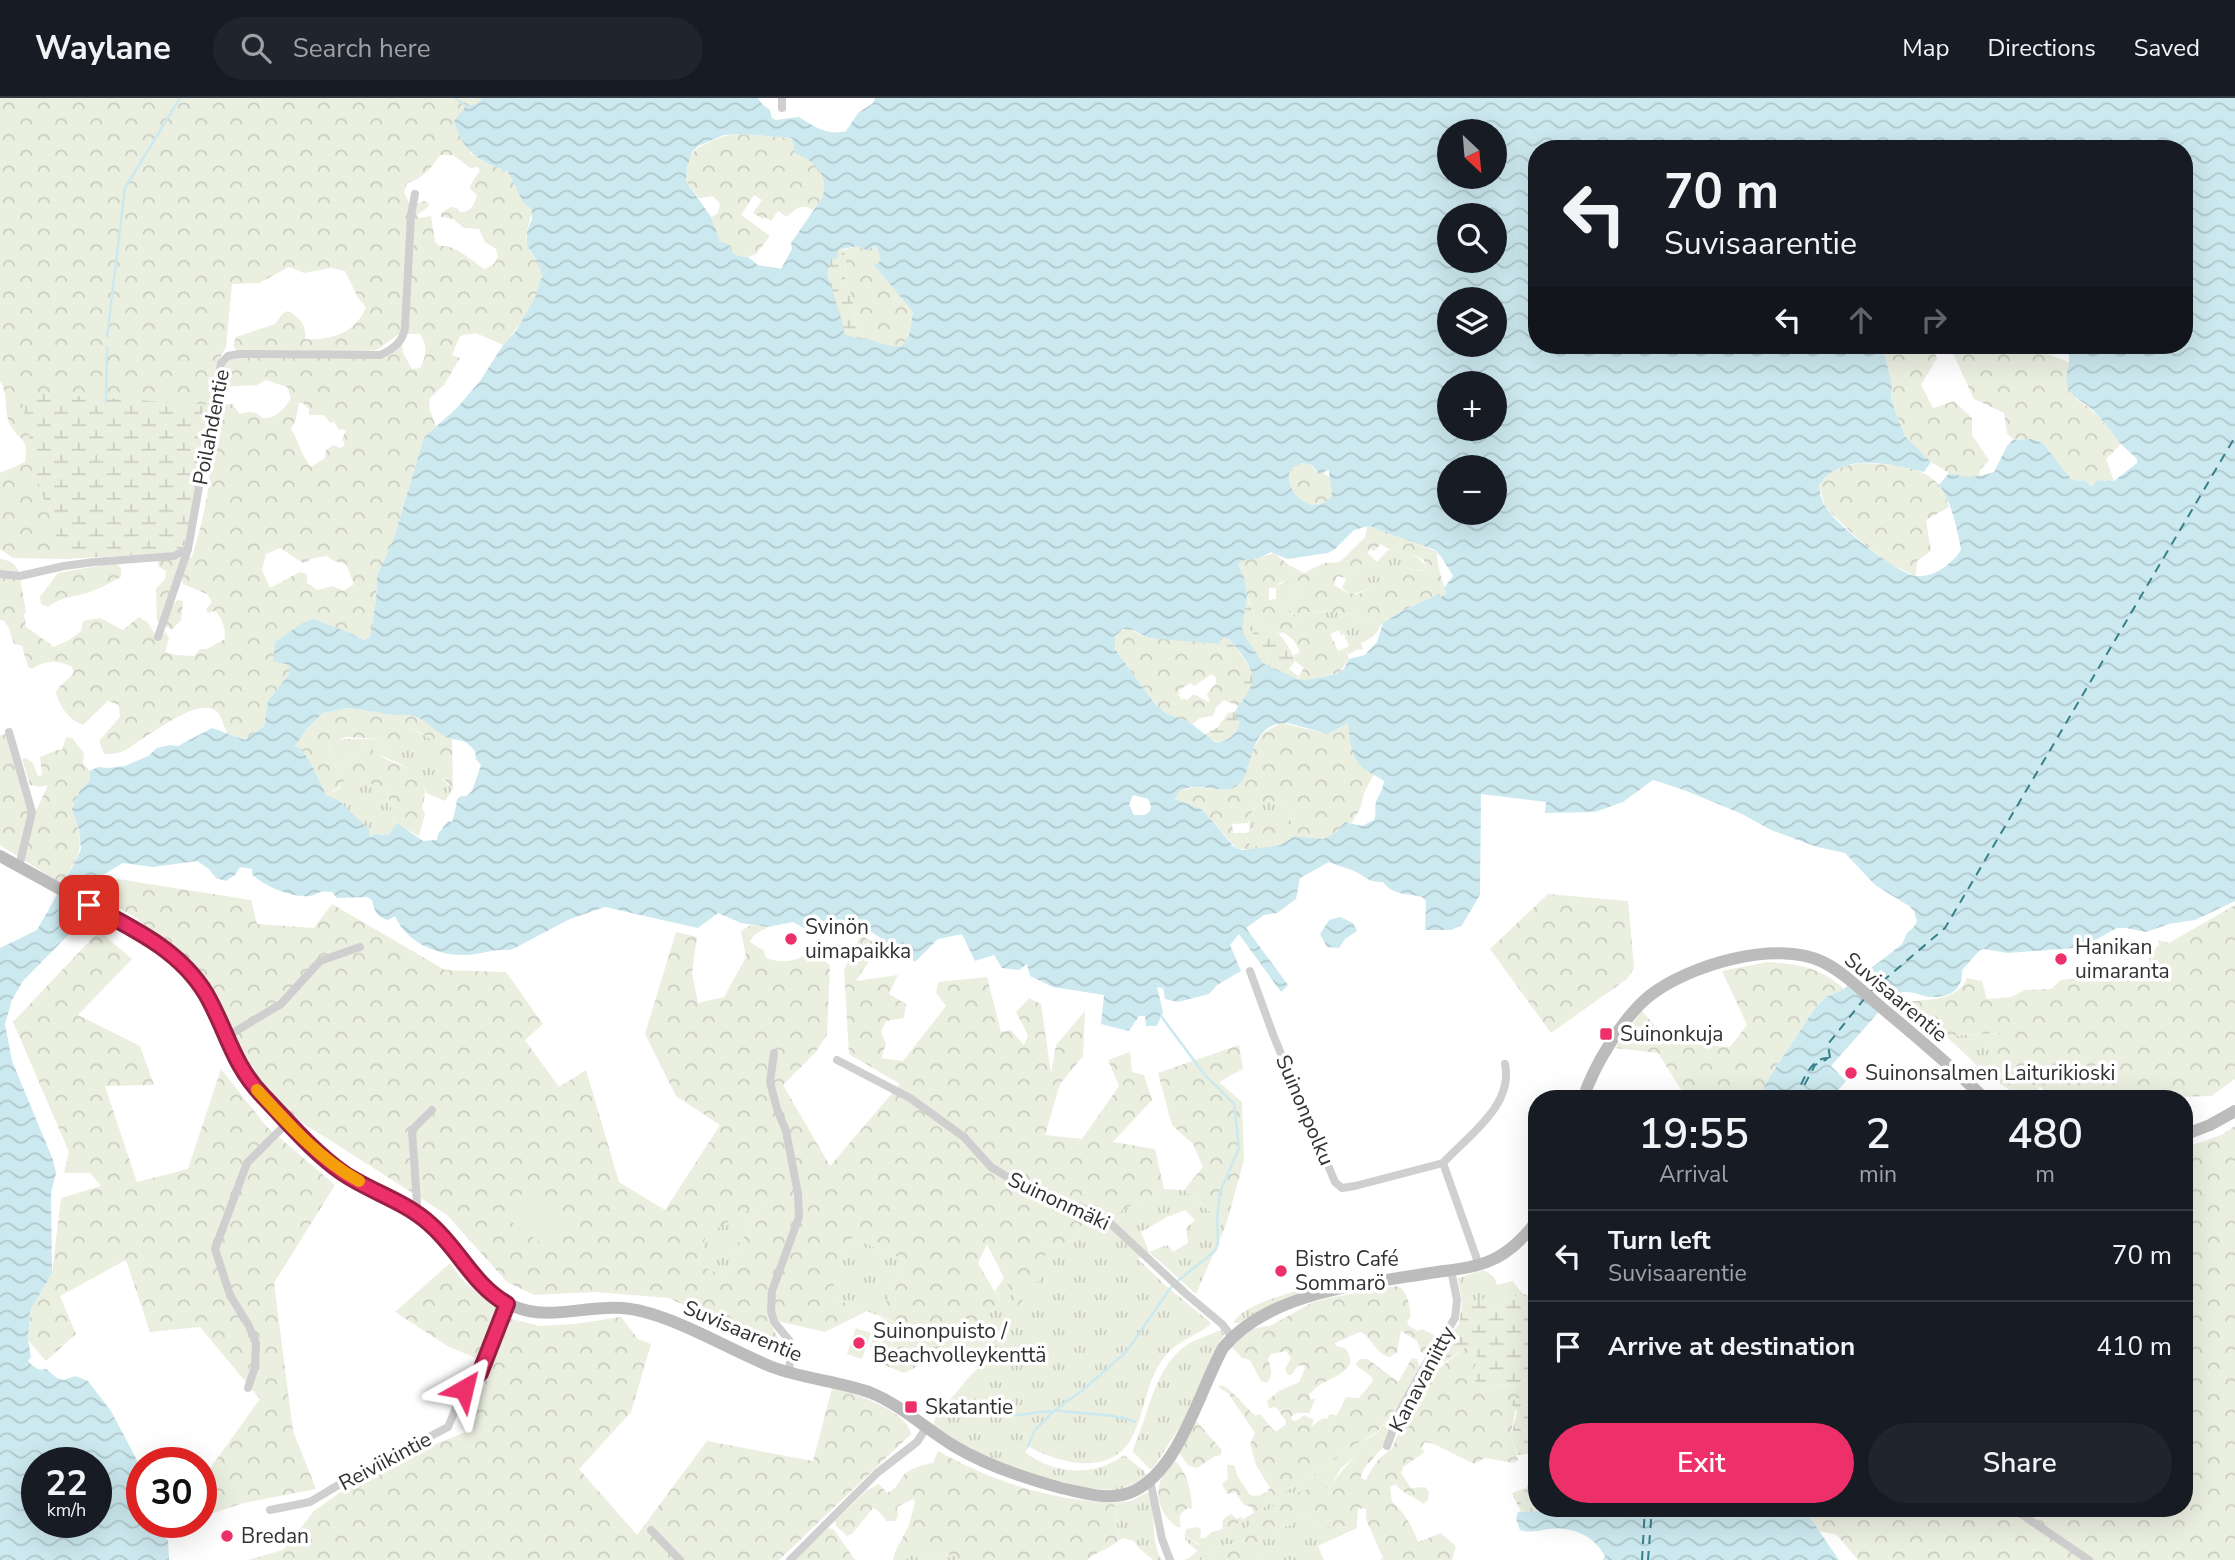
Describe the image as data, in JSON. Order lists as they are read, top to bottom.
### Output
{
  "streets": {
    "street": [
      "Poilahdentie",
      "Suvisaarentie",
      "Suinonpolku",
      "Suinonmäki",
      "Kanavaniitty",
      "Reiviikintie"
    ]
  },
  "crossings": [
    ["Suvisaarentie", "Suinonmäki"],
    ["Suvisaarentie", "Kanavaniitty"],
    ["Suvisaarentie", "Reiviikintie"]
  ],
  "places": {
    "other": [
      "Svinön uimapaikka",
      "Hanikan uimaranta",
      "Suinonsalmen Laiturikioski",
      "Bistro Café Sommarö",
      "Suinonpuisto / Beachvolleykenttä",
      "Bredan"
    ],
    "transit": ["Suinonkuja", "Skatantie"]
  },
  "north": "bottom right",
  "page": {
    "header": "Waylane",
    "search": "Search here",
    "nav": ["Map", "Directions", "Saved"],
    "map_buttons": ["+", "−"],
    "turn": ["70 m", "Suvisaarentie"],
    "eta": [
      "19:55",
      "Arrival",
      "2",
      "min",
      "480",
      "m"
    ],
    "list": [
      {
        "name": "Turn left",
        "note": "Suvisaarentie",
        "value": "70 m"
      },
      {
        "name": "Arrive at destination",
        "value": "410 m"
      }
    ],
    "buttons": ["Exit", "Share"],
    "speed": "22 km/h",
    "limit": "30"
  }
}
